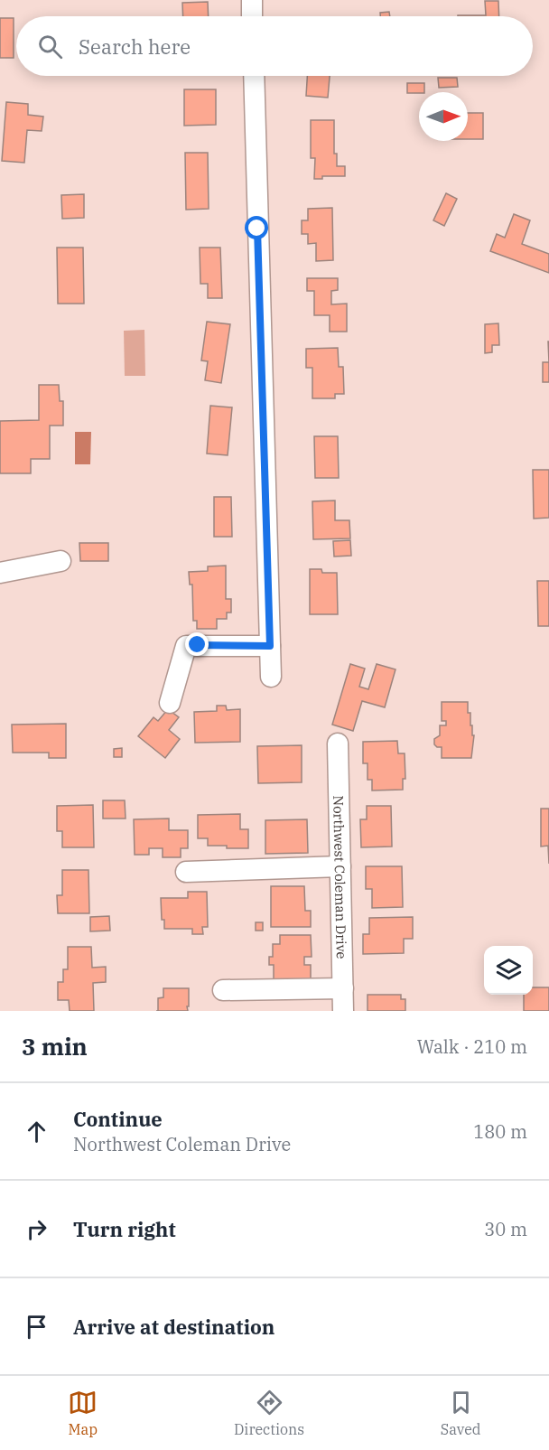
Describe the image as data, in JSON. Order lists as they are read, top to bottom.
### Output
{
  "streets": {
    "street": ["Northwest Coleman Drive"]
  },
  "north": "right",
  "page": {
    "search": "Search here",
    "heading": ["3 min", "Walk · 210 m"],
    "list": [
      ["Continue", "Northwest Coleman Drive", "180 m"],
      ["Turn right", "30 m"],
      "Arrive at destination"
    ],
    "nav": ["Map", "Directions", "Saved"]
  }
}
